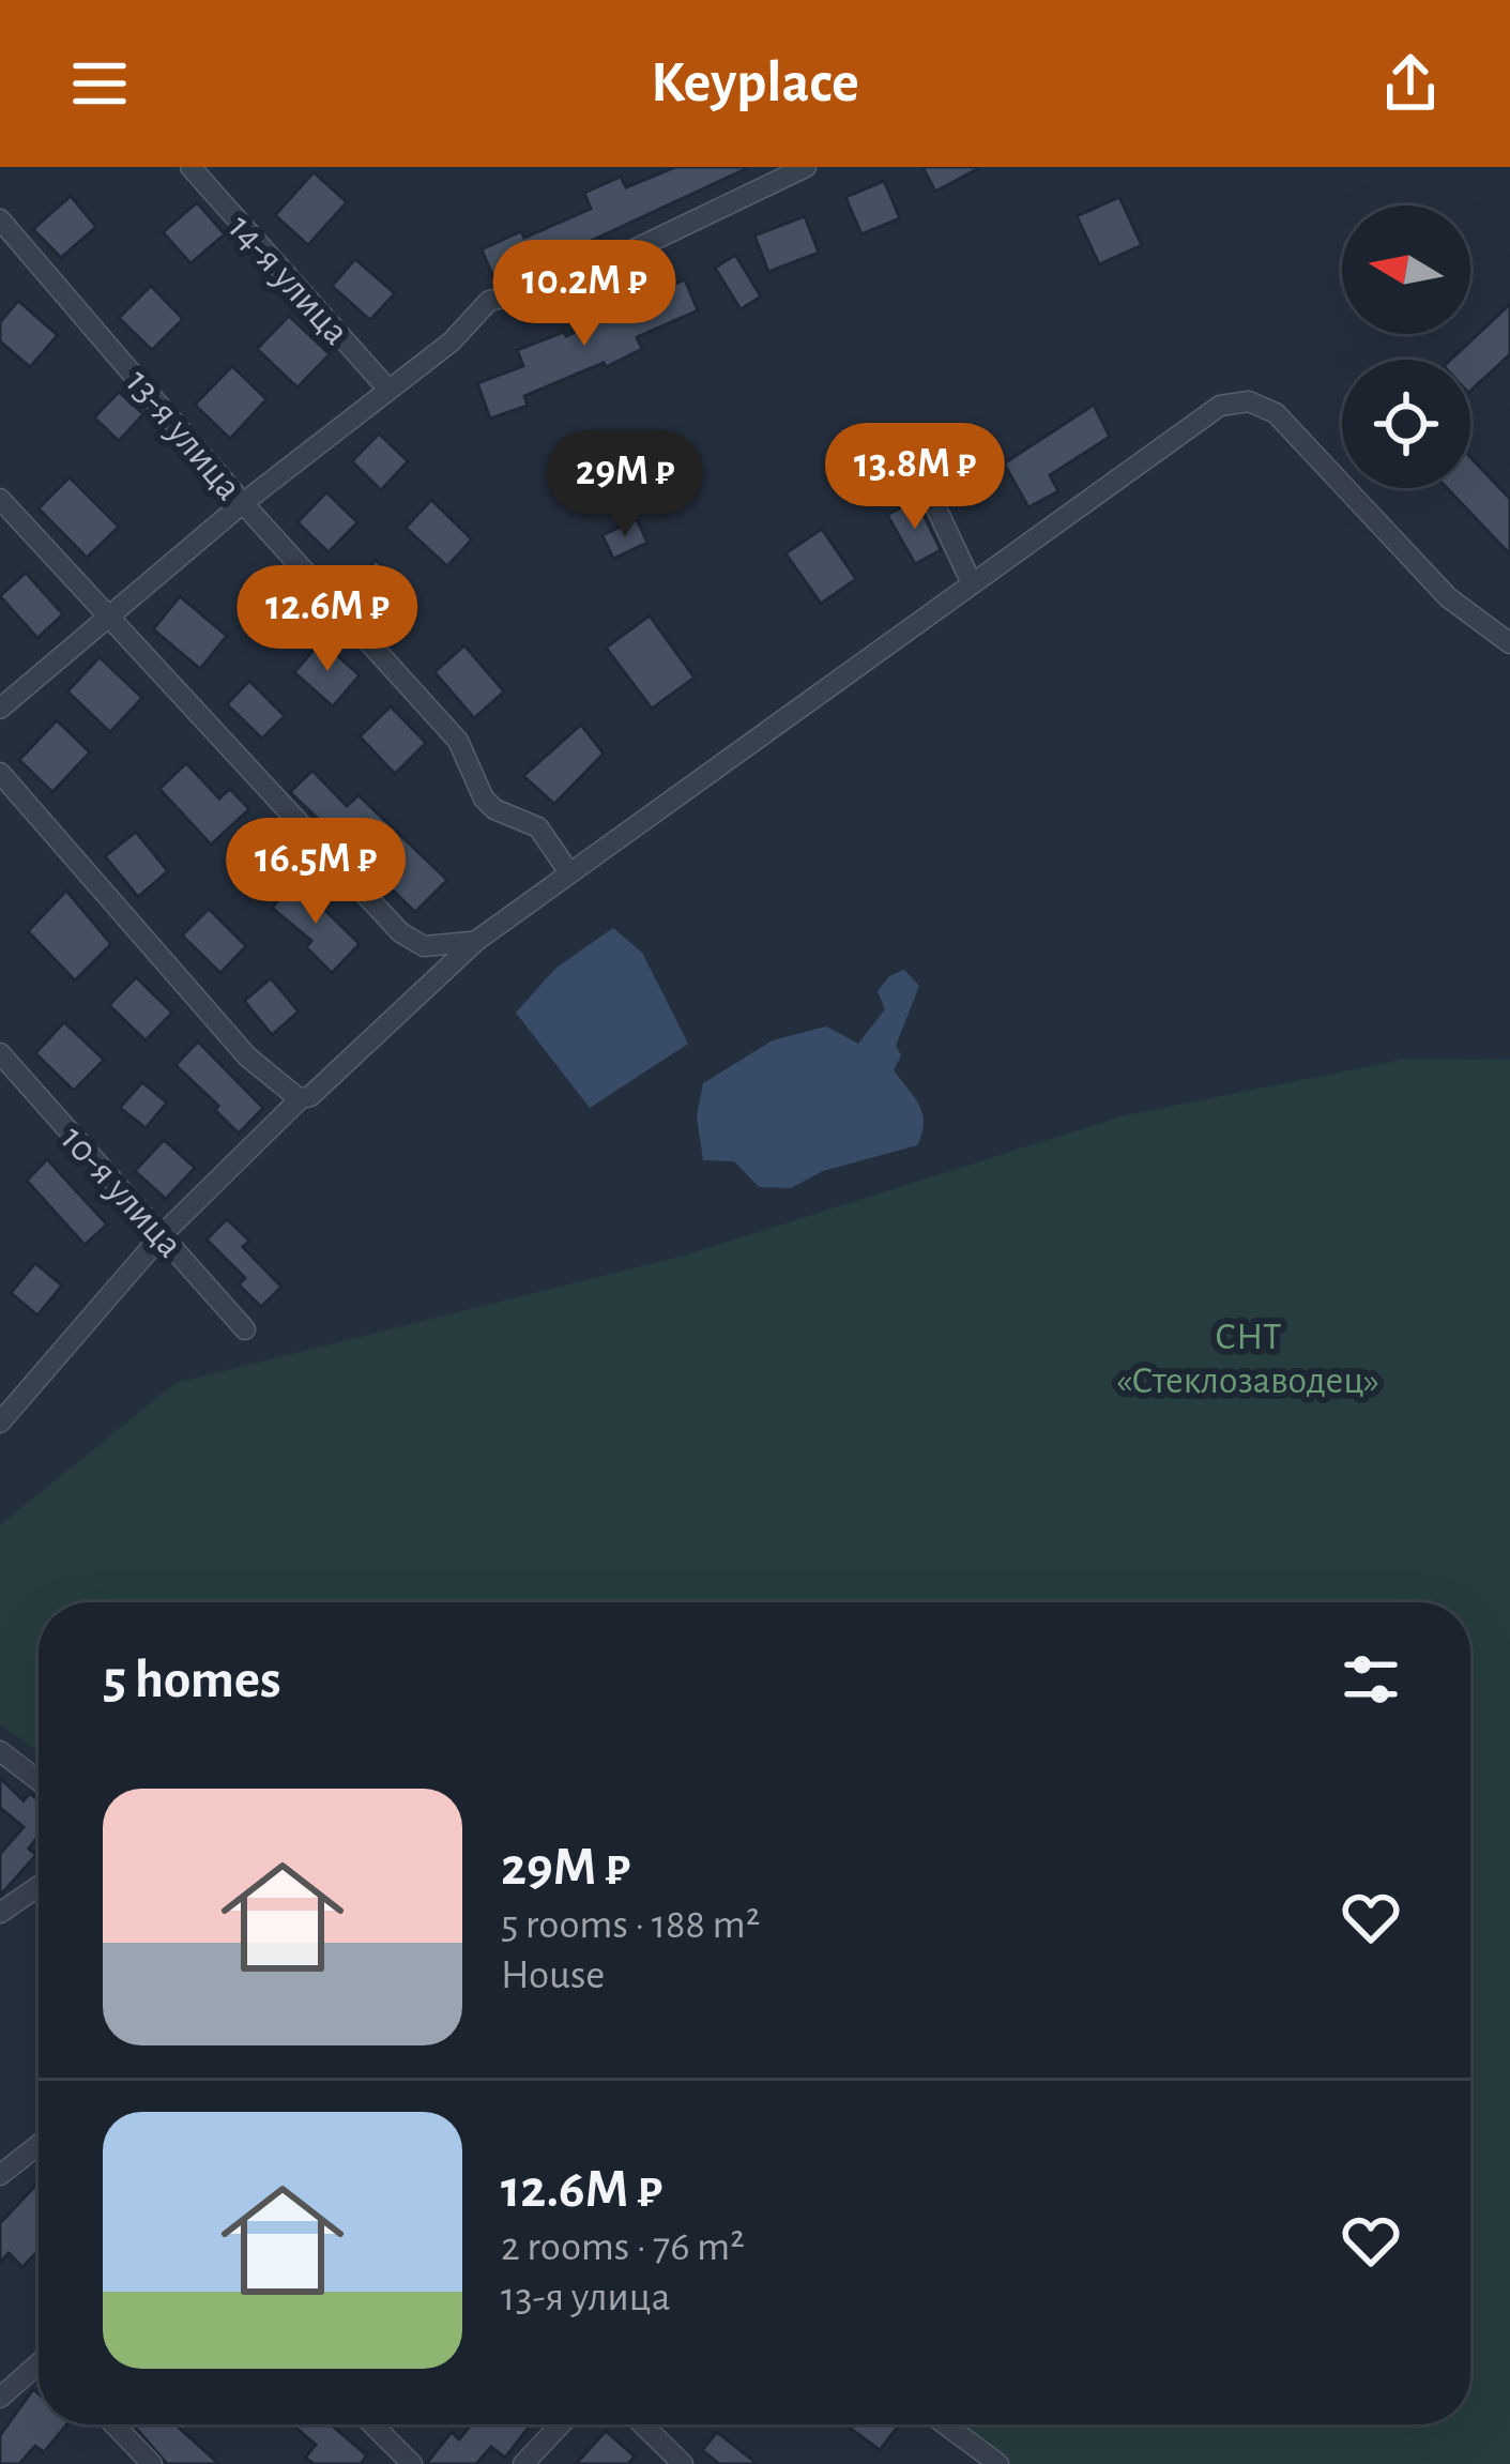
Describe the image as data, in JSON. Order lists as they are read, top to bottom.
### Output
{
  "streets": {
    "street": ["14-я улица", "13-я улица", "10-я улица"]
  },
  "parks": ["СНТ «Стеклозаводец»"],
  "north": "left",
  "page": {
    "header": "Keyplace",
    "price": [
      "10.2M ₽",
      "13.8M ₽",
      "29M ₽",
      "12.6M ₽",
      "16.5M ₽"
    ],
    "heading": "5 homes",
    "list": [
      {
        "name": "29M ₽",
        "note": "5 rooms · 188 m² · House"
      },
      {
        "name": "12.6M ₽",
        "note": "2 rooms · 76 m² · 13-я улица"
      }
    ]
  }
}
